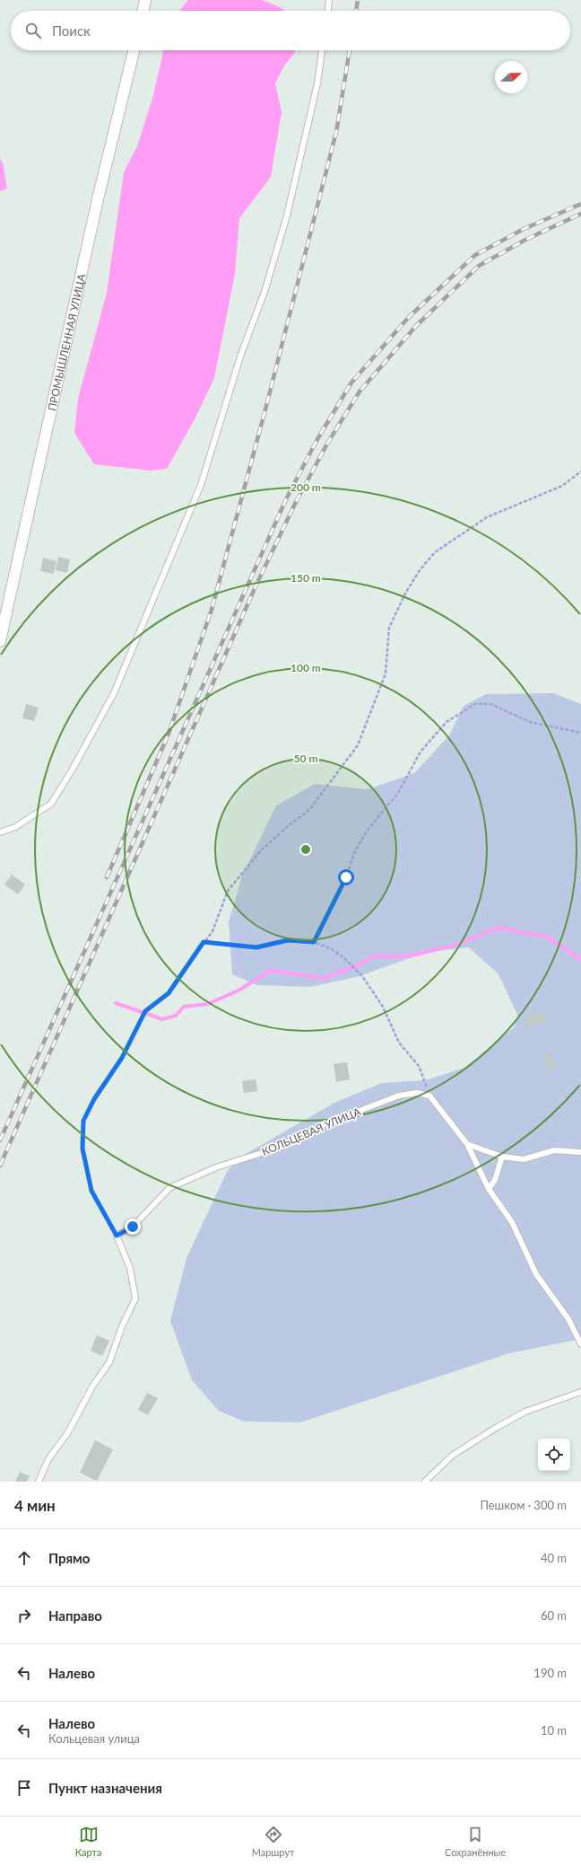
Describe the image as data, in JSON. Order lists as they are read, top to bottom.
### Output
{
  "streets": {
    "street": ["ПРОМЫШЛЕННАЯ УЛИЦА"],
    "lane": ["КОЛЬЦЕВАЯ УЛИЦА"]
  },
  "north": "right",
  "page": {
    "search": "Поиск",
    "heading": ["4 мин", "Пешком · 300 m"],
    "list": [
      ["Прямо", "40 m"],
      ["Направо", "60 m"],
      ["Налево", "190 m"],
      ["Налево", "Кольцевая улица", "10 m"],
      "Пункт назначения"
    ],
    "nav": ["Карта", "Маршрут", "Сохранённые"]
  },
  "rings": [
    "200 m",
    "150 m",
    "100 m",
    "50 m"
  ]
}
